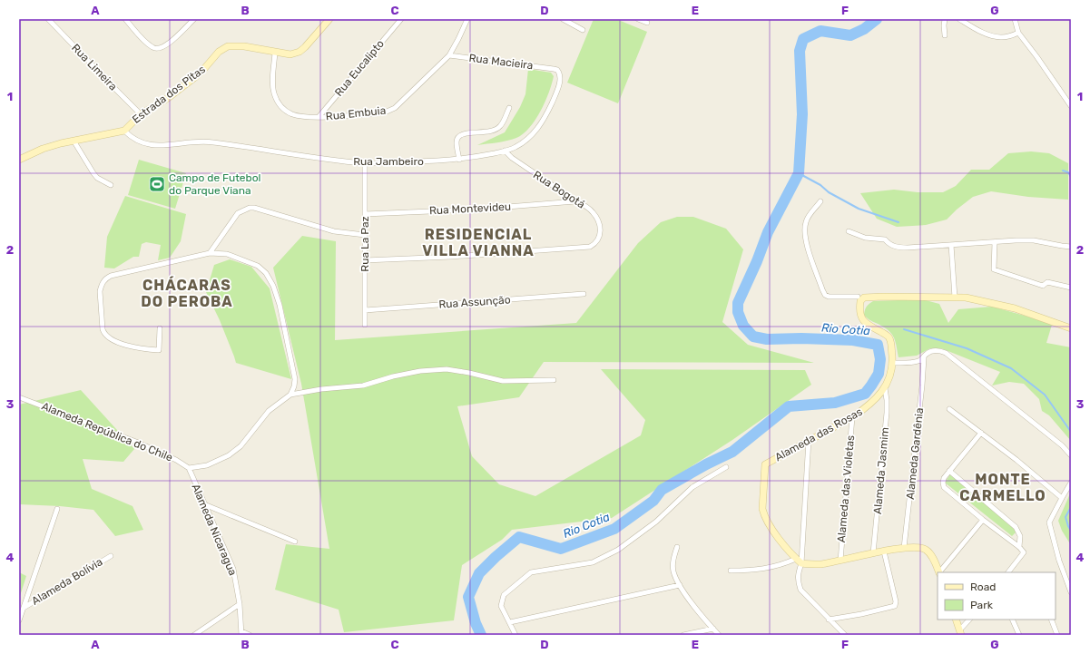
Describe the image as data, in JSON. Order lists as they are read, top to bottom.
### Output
{
  "streets": {
    "street": [
      "Rua Macieira",
      "Rua Limeira",
      "Rua Eucalipto",
      "Estrada dos Pitas",
      "Rua Embuia",
      "Rua Jambeiro",
      "Rua Bogotá",
      "Rua Montevideu",
      "Rua La Paz",
      "Rua Assunção",
      "Alameda República do Chile",
      "Alameda das Rosas",
      "Alameda Gardênia",
      "Alameda Jasmim",
      "Alameda das Violetas",
      "Alameda Nicaragua",
      "Alameda Bolívia"
    ]
  },
  "crossings": [
    ["Rua Macieira", "Rua Embuia"],
    ["Rua Macieira", "Rua Jambeiro"],
    ["Rua Limeira", "Estrada dos Pitas"],
    ["Rua Eucalipto", "Rua Embuia"],
    ["Estrada dos Pitas", "Rua Embuia"],
    ["Estrada dos Pitas", "Rua Jambeiro"],
    ["Rua Jambeiro", "Rua Bogotá"],
    ["Rua Jambeiro", "Rua La Paz"],
    ["Rua Bogotá", "Rua Montevideu"],
    ["Rua Bogotá", "Rua La Paz"],
    ["Rua Montevideu", "Rua La Paz"],
    ["Rua La Paz", "Rua Assunção"],
    ["Alameda República do Chile", "Alameda Nicaragua"],
    ["Alameda das Rosas", "Alameda Jasmim"],
    ["Alameda das Rosas", "Alameda das Violetas"]
  ],
  "districts": ["RESIDENCIAL VILLA VIANNA", "CHÁCARAS DO PEROBA", "MONTE CARMELLO"],
  "water": ["Rio Cotia"],
  "places": {
    "sports": ["Campo de Futebol do Parque Viana"]
  },
  "legend": ["Road", "Park"],
  "grid": {
    "columns": [
      "A",
      "B",
      "C",
      "D",
      "E",
      "F",
      "G"
    ],
    "rows": [
      "1",
      "2",
      "3",
      "4"
    ]
  }
}
